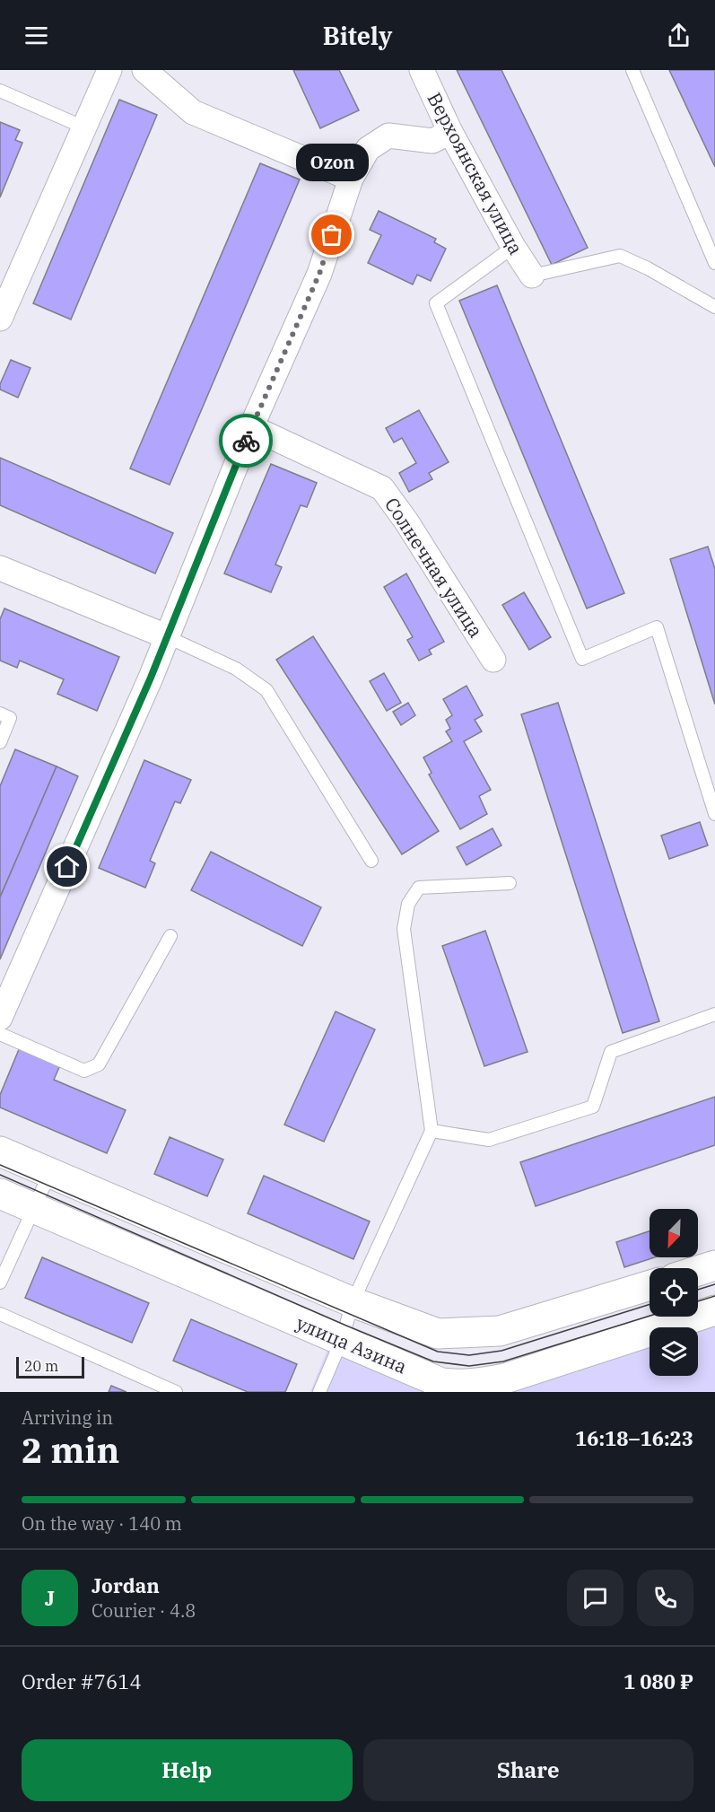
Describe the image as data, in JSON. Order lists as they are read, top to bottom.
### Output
{
  "streets": {
    "main road": ["улица Азина"],
    "street": ["Верхоянская улица", "Солнечная улица"]
  },
  "places": ["Ozon"],
  "scale_bar": "20 m",
  "north": "bottom left",
  "page": {
    "header": "Bitely",
    "bubble": "Ozon",
    "scale": "20 m",
    "heading": ["2 min", "Arriving in", "16:18–16:23"],
    "panel": [
      "Jordan",
      "Courier · 4.8",
      "Order #7614",
      "1 080 ₽"
    ],
    "bar": "On the way · 140 m",
    "round": "J",
    "buttons": ["Help", "Share"]
  }
}
